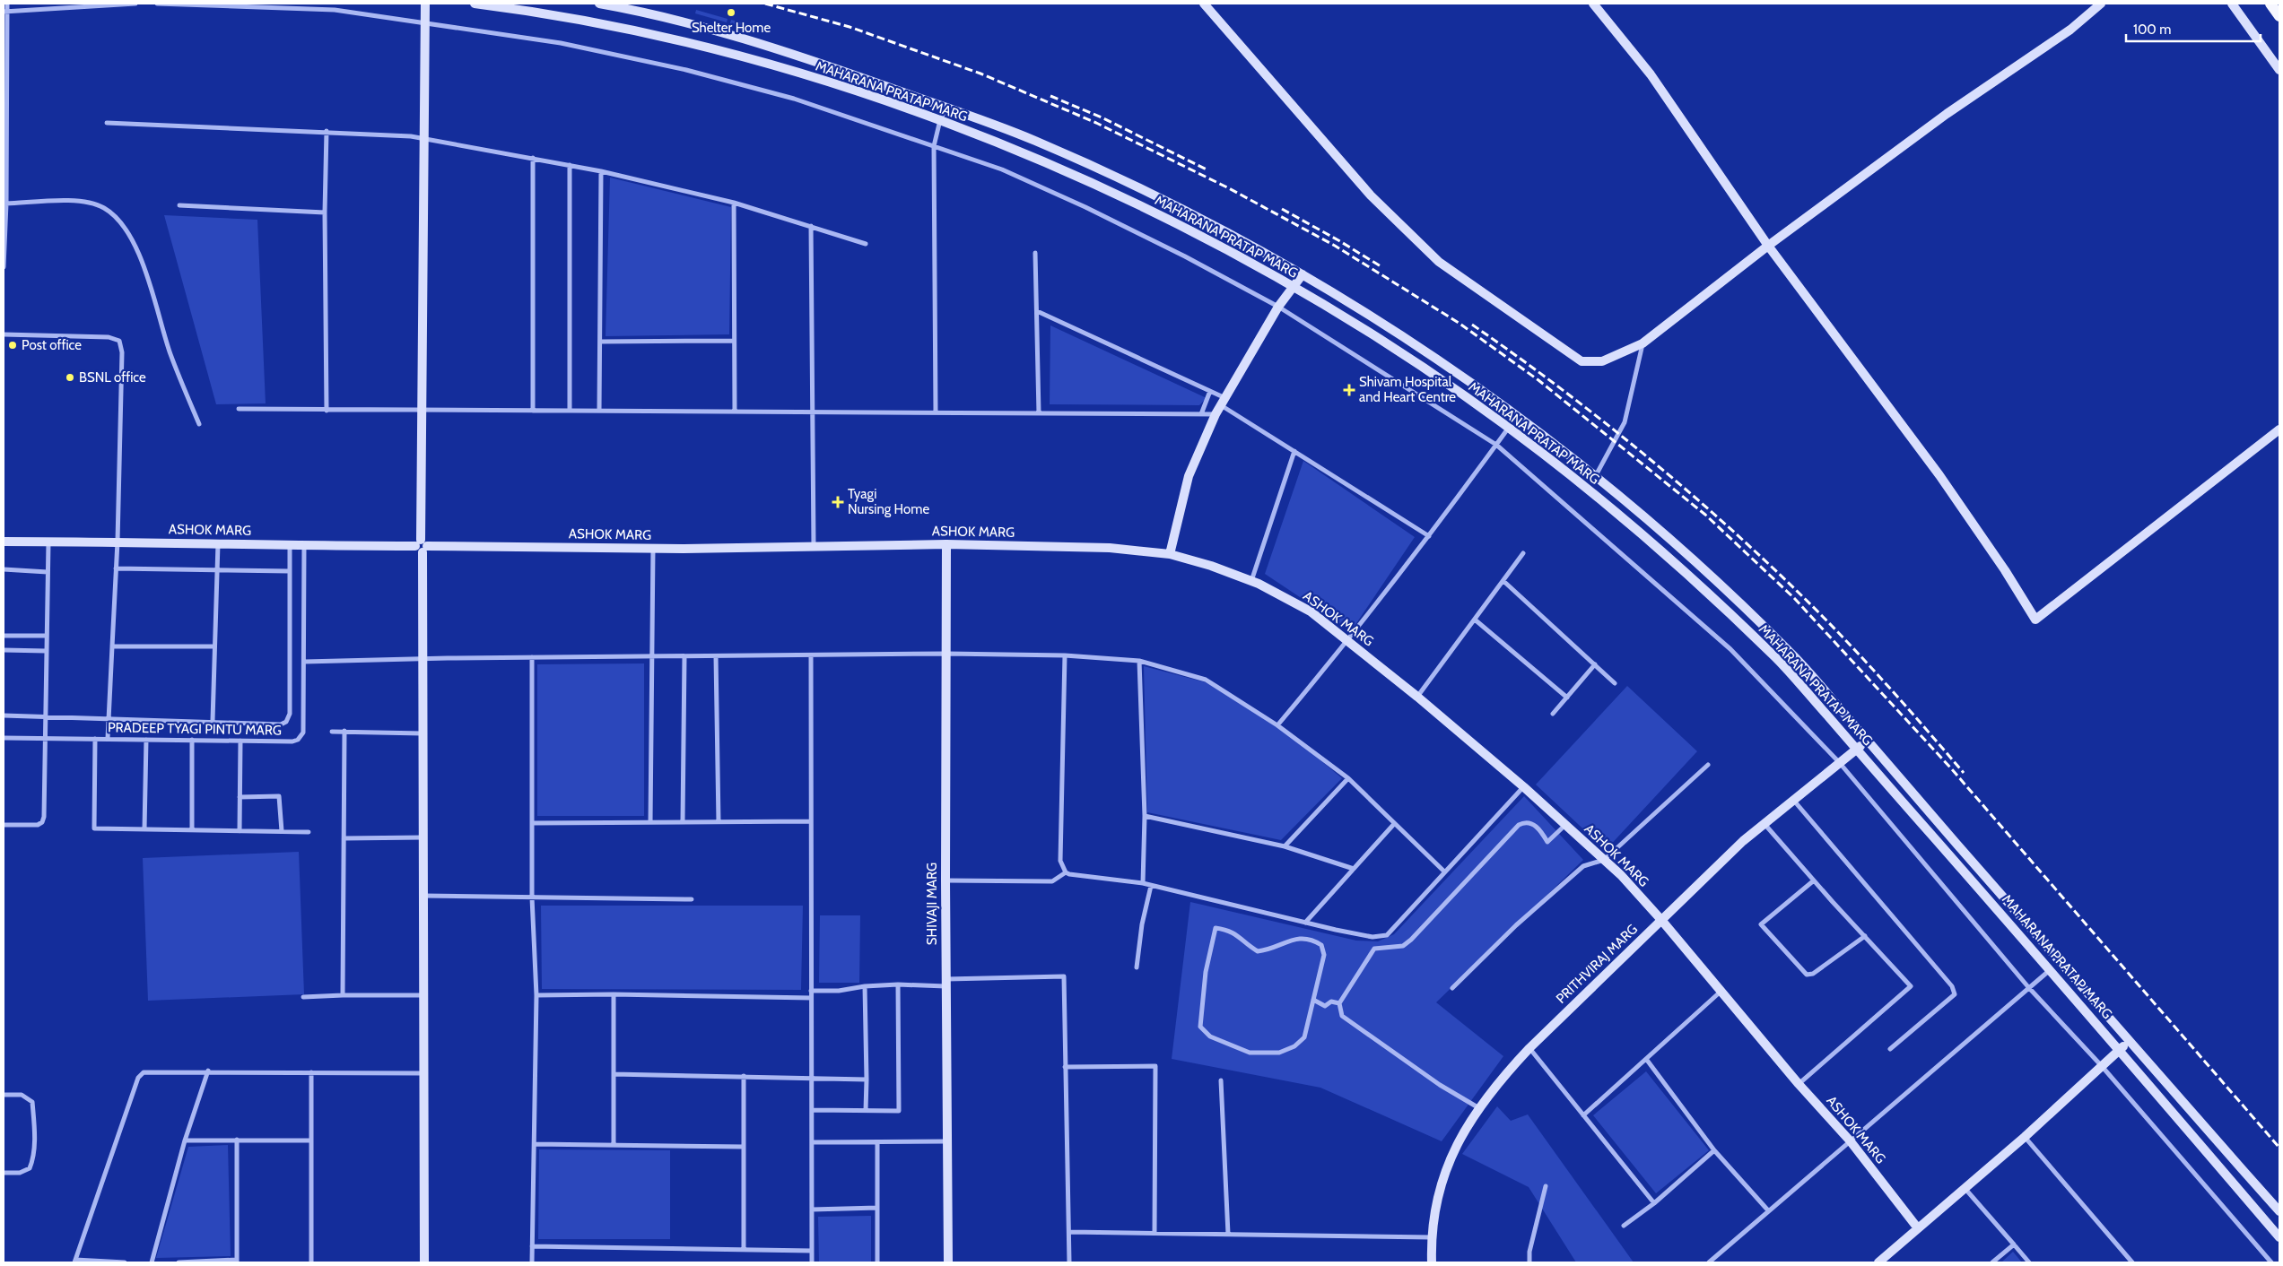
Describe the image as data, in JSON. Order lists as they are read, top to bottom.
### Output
{
  "streets": {
    "street": [
      "MAHARANA PRATAP MARG",
      "ASHOK MARG",
      "PRADEEP TYAGI PINTU MARG",
      "SHIVAJI MARG",
      "PRITHVIRAJ MARG"
    ]
  },
  "crossings": [
    ["MAHARANA PRATAP MARG", "PRITHVIRAJ MARG"],
    ["ASHOK MARG", "PRADEEP TYAGI PINTU MARG"],
    ["ASHOK MARG", "SHIVAJI MARG"],
    ["ASHOK MARG", "PRITHVIRAJ MARG"]
  ],
  "places": {
    "other": ["Shelter Home", "Post office", "BSNL office"],
    "health": ["Shivam Hospital and Heart Centre", "Tyagi Nursing Home"]
  },
  "scale_bar": "100 m"
}
